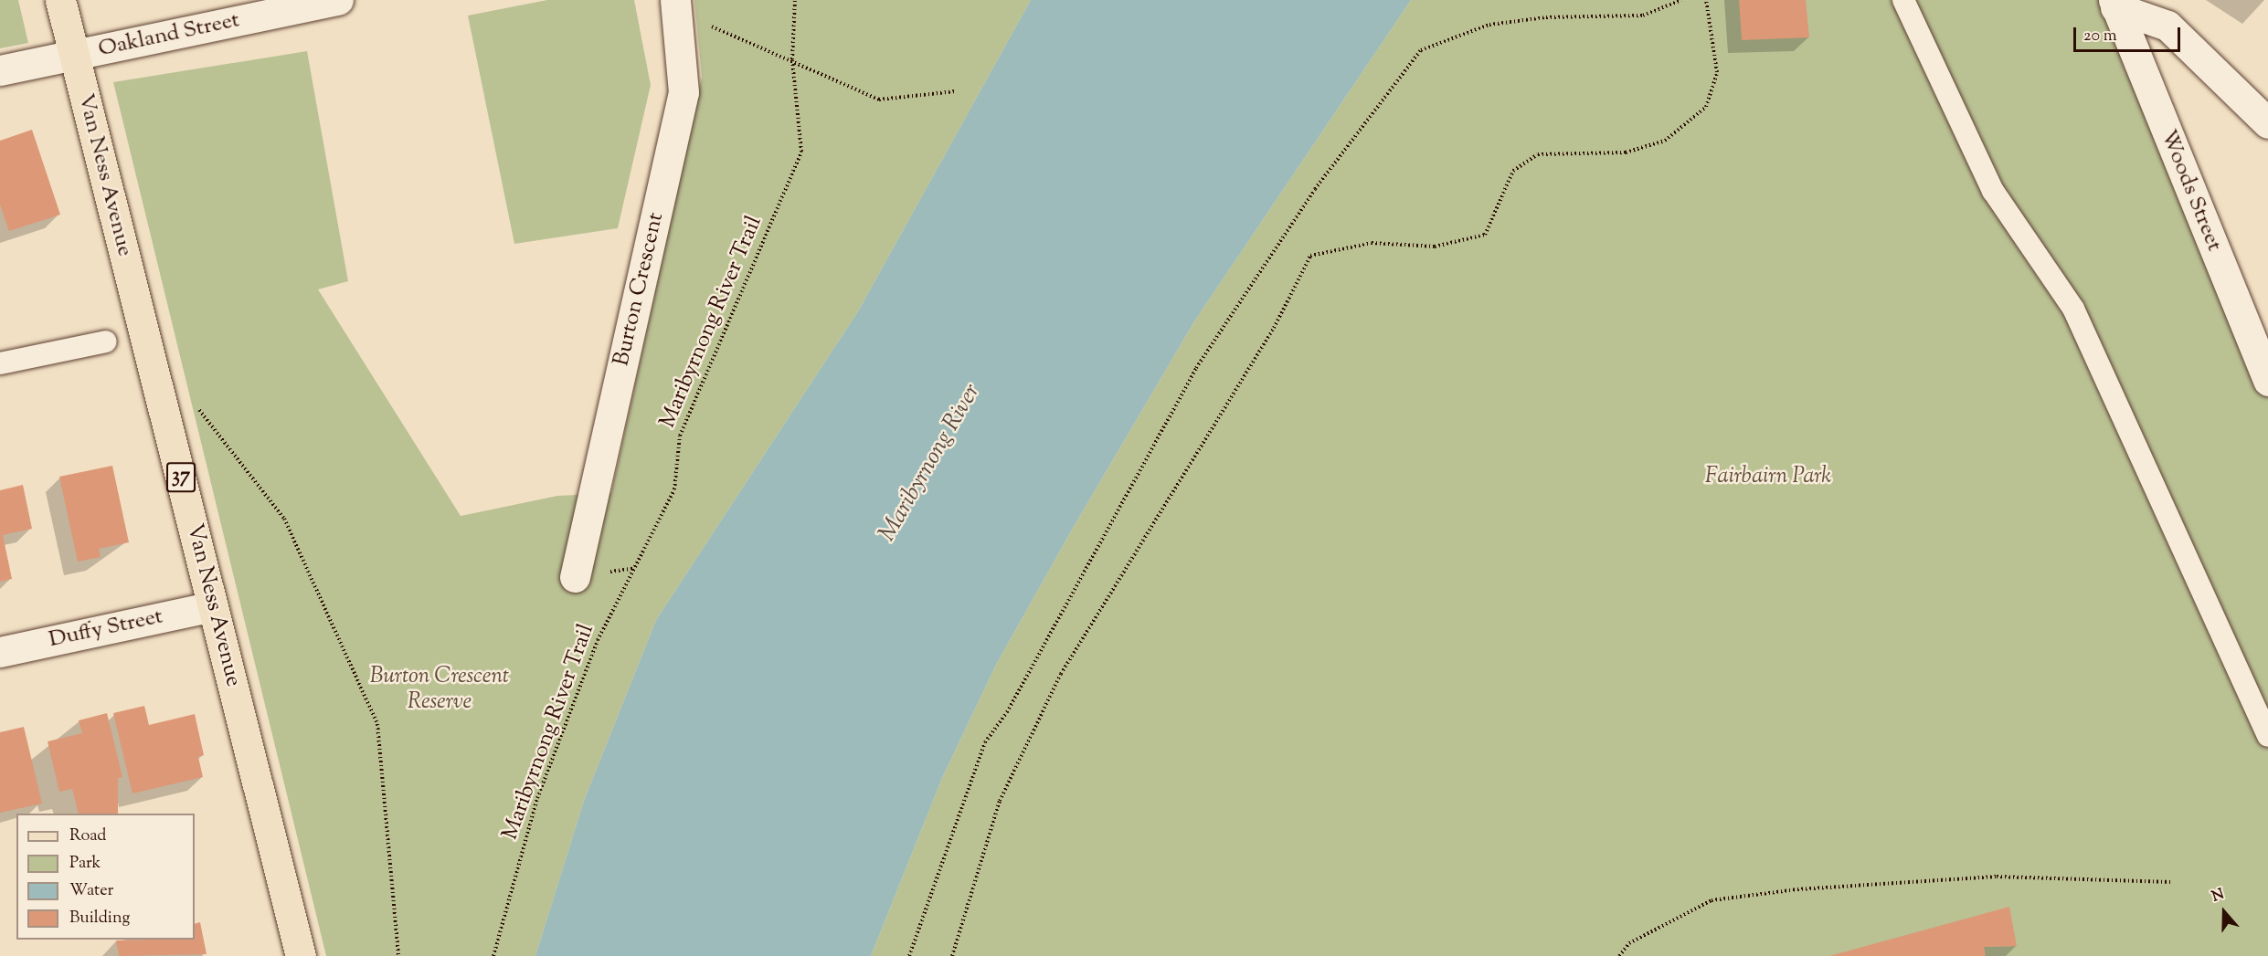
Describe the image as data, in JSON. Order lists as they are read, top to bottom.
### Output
{
  "streets": {
    "main road": ["Van Ness Avenue", "37"],
    "street": [
      "Oakland Street",
      "Woods Street",
      "Burton Crescent",
      "Duffy Street"
    ],
    "path": ["Maribyrnong River Trail"]
  },
  "crossings": [
    ["Oakland Street", "Van Ness Avenue"],
    ["Van Ness Avenue", "Duffy Street"]
  ],
  "water": ["Maribyrnong River"],
  "parks": ["Fairbairn Park", "Burton Crescent Reserve"],
  "legend": [
    "Road",
    "Park",
    "Water",
    "Building"
  ],
  "scale_bar": "20 m",
  "north": "top"
}
